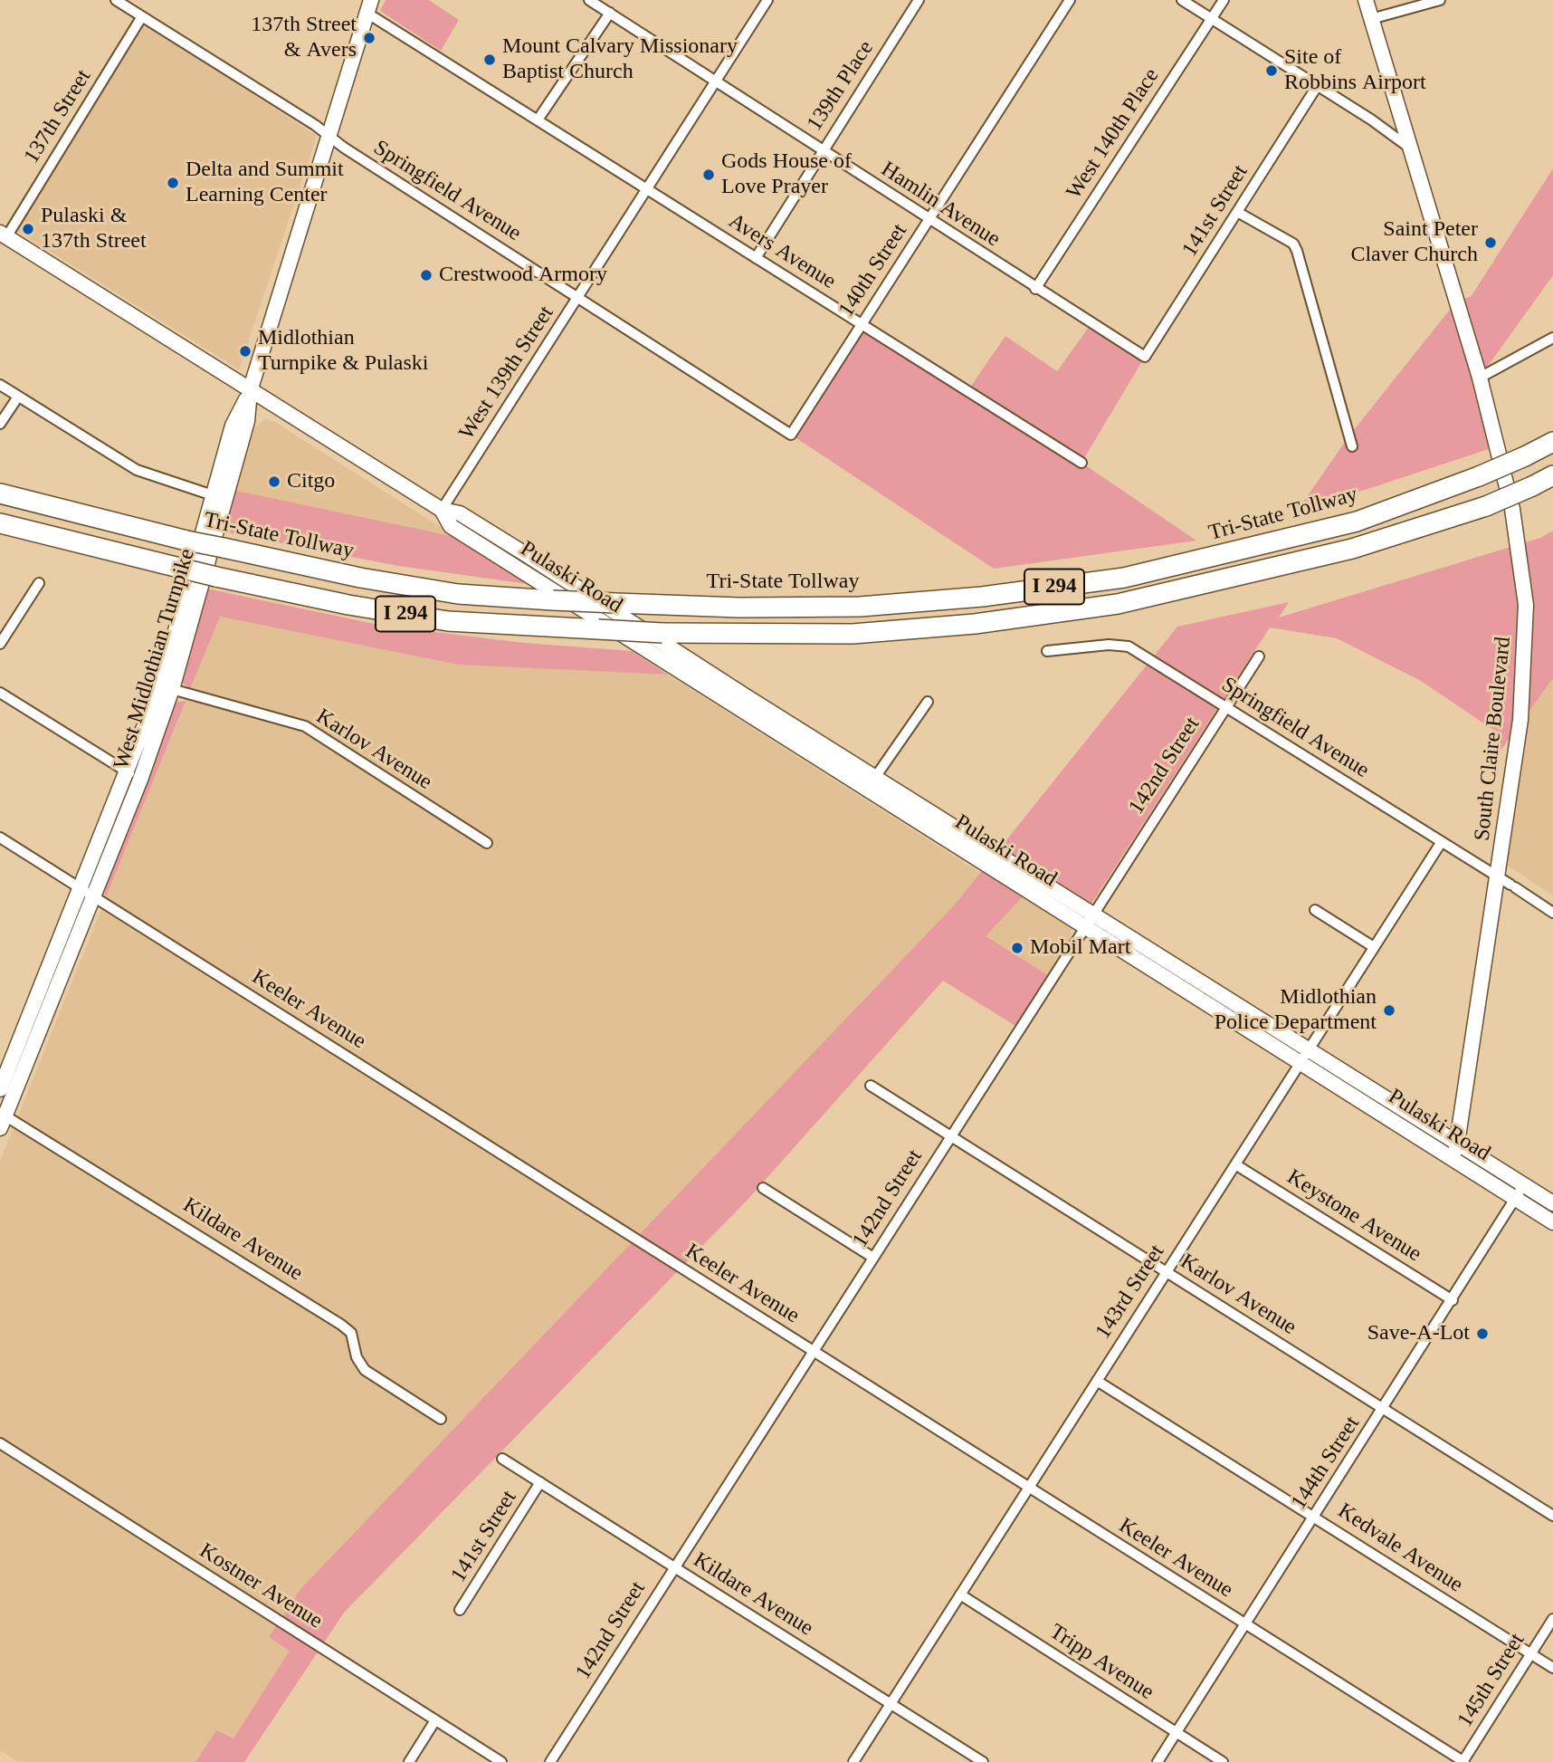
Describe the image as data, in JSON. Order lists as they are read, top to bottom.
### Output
{
  "streets": {
    "highway": ["Tri-State Tollway", "I 294"],
    "main road": ["Pulaski Road", "West Midlothian Turnpike", "South Claire Boulevard"],
    "street": [
      "139th Place",
      "137th Street",
      "West 140th Place",
      "Springfield Avenue",
      "Hamlin Avenue",
      "141st Street",
      "Avers Avenue",
      "140th Street",
      "West 139th Street",
      "Karlov Avenue",
      "142nd Street",
      "Keeler Avenue",
      "Keystone Avenue",
      "Kildare Avenue",
      "143rd Street",
      "144th Street",
      "Kedvale Avenue",
      "Kostner Avenue",
      "Tripp Avenue",
      "145th Street"
    ]
  },
  "crossings": [
    ["139th Place", "Hamlin Avenue"],
    ["139th Place", "Avers Avenue"],
    ["137th Street", "Springfield Avenue"],
    ["137th Street", "Pulaski Road"],
    ["West 140th Place", "Hamlin Avenue"],
    ["Springfield Avenue", "140th Street"],
    ["Springfield Avenue", "West 139th Street"],
    ["Springfield Avenue", "South Claire Boulevard"],
    ["Springfield Avenue", "142nd Street"],
    ["Springfield Avenue", "143rd Street"],
    ["Hamlin Avenue", "141st Street"],
    ["Hamlin Avenue", "140th Street"],
    ["Hamlin Avenue", "West 139th Street"],
    ["141st Street", "Kildare Avenue"],
    ["Avers Avenue", "140th Street"],
    ["Avers Avenue", "West 139th Street"],
    ["West 139th Street", "Pulaski Road"],
    ["Pulaski Road", "West Midlothian Turnpike"],
    ["Pulaski Road", "South Claire Boulevard"],
    ["Pulaski Road", "142nd Street"],
    ["Pulaski Road", "143rd Street"],
    ["Pulaski Road", "144th Street"],
    ["West Midlothian Turnpike", "Karlov Avenue"],
    ["West Midlothian Turnpike", "Keeler Avenue"],
    ["West Midlothian Turnpike", "Kildare Avenue"],
    ["Karlov Avenue", "142nd Street"],
    ["Karlov Avenue", "143rd Street"],
    ["Karlov Avenue", "144th Street"],
    ["142nd Street", "Keeler Avenue"],
    ["142nd Street", "Kildare Avenue"],
    ["Keeler Avenue", "143rd Street"],
    ["Keeler Avenue", "144th Street"],
    ["Keeler Avenue", "145th Street"],
    ["Keystone Avenue", "143rd Street"],
    ["Keystone Avenue", "144th Street"],
    ["Kildare Avenue", "143rd Street"],
    ["143rd Street", "Kedvale Avenue"],
    ["143rd Street", "Tripp Avenue"],
    ["144th Street", "Kedvale Avenue"],
    ["144th Street", "Tripp Avenue"],
    ["Kedvale Avenue", "145th Street"]
  ],
  "places": [
    "137th Street & Avers",
    "Mount Calvary Missionary Baptist Church",
    "Site of Robbins Airport",
    "Gods House of Love Prayer",
    "Delta and Summit Learning Center",
    "Pulaski & 137th Street",
    "Saint Peter Claver Church",
    "Crestwood Armory",
    "Midlothian Turnpike & Pulaski",
    "Citgo",
    "Mobil Mart",
    "Midlothian Police Department",
    "Save-A-Lot"
  ]
}
